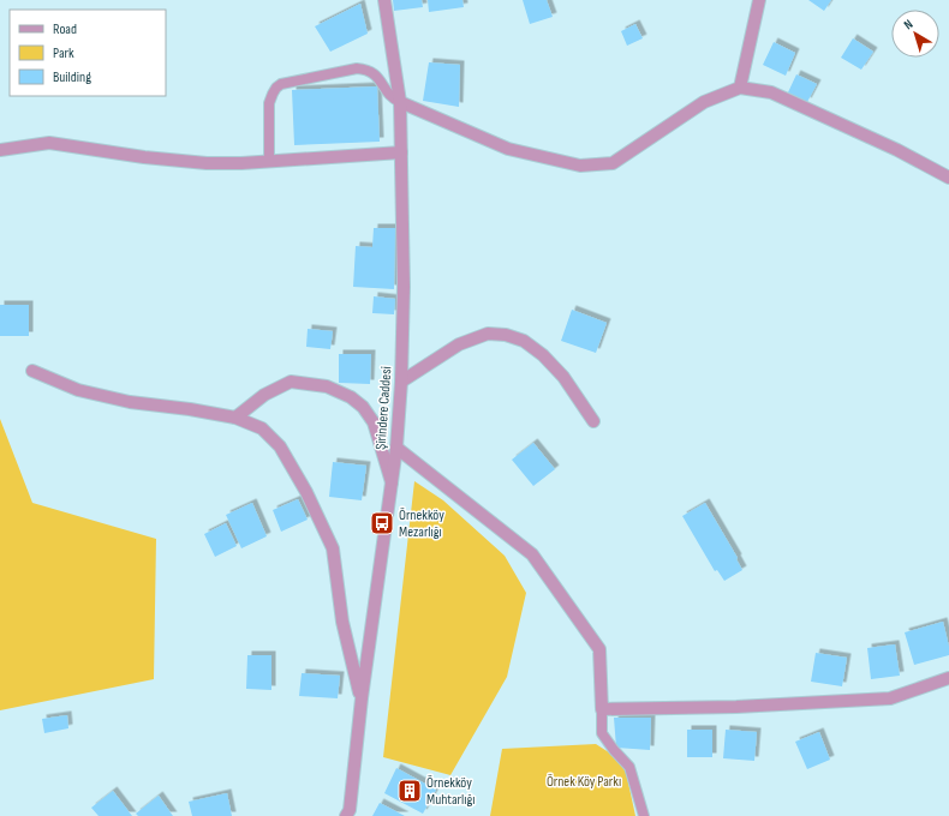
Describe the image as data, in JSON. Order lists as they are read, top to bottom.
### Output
{
  "streets": {
    "street": ["Şirindere Caddesi"]
  },
  "parks": ["Örnek Köy Parkı"],
  "places": {
    "bus stop": ["Örnekköy Mezarlığı"],
    "building": ["Örnekköy Muhtarlığı"]
  },
  "legend": ["Road", "Park", "Building"],
  "north": "top left"
}
